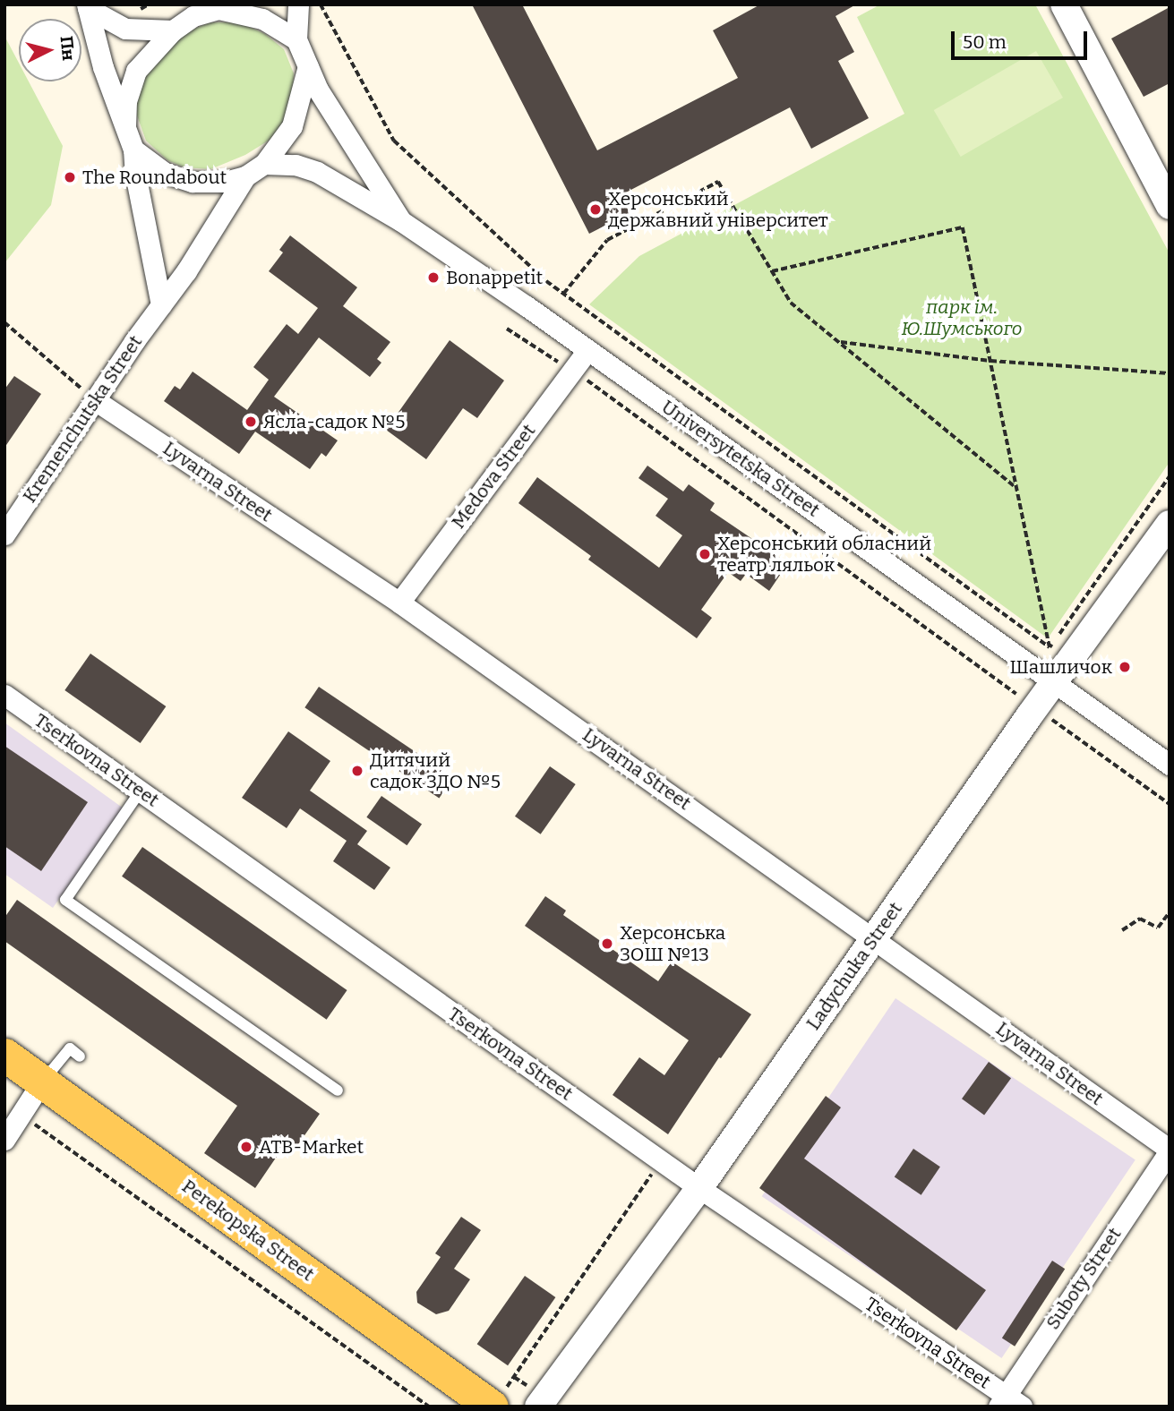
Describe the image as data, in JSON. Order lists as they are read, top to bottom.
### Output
{
  "streets": {
    "main road": ["Perekopska Street"],
    "street": [
      "Kremenchutska Street",
      "Universytetska Street",
      "Medova Street",
      "Lyvarna Street",
      "Tserkovna Street",
      "Ladychuka Street",
      "Suboty Street"
    ]
  },
  "crossings": [
    ["Kremenchutska Street", "Universytetska Street"],
    ["Kremenchutska Street", "Lyvarna Street"],
    ["Universytetska Street", "Medova Street"],
    ["Universytetska Street", "Ladychuka Street"],
    ["Medova Street", "Lyvarna Street"],
    ["Lyvarna Street", "Ladychuka Street"],
    ["Lyvarna Street", "Suboty Street"],
    ["Tserkovna Street", "Ladychuka Street"],
    ["Tserkovna Street", "Suboty Street"]
  ],
  "parks": ["парк ім. Ю.Шумського"],
  "places": [
    "The Roundabout",
    "Херсонський державний університет",
    "Bonappetit",
    "Ясла-садок №5",
    "Херсонський обласний театр ляльок",
    "Шашличок",
    "Дитячий садок ЗДО №5",
    "Херсонська ЗОШ №13",
    "ATB-Market"
  ],
  "scale_bar": "50 m",
  "north": "right"
}
